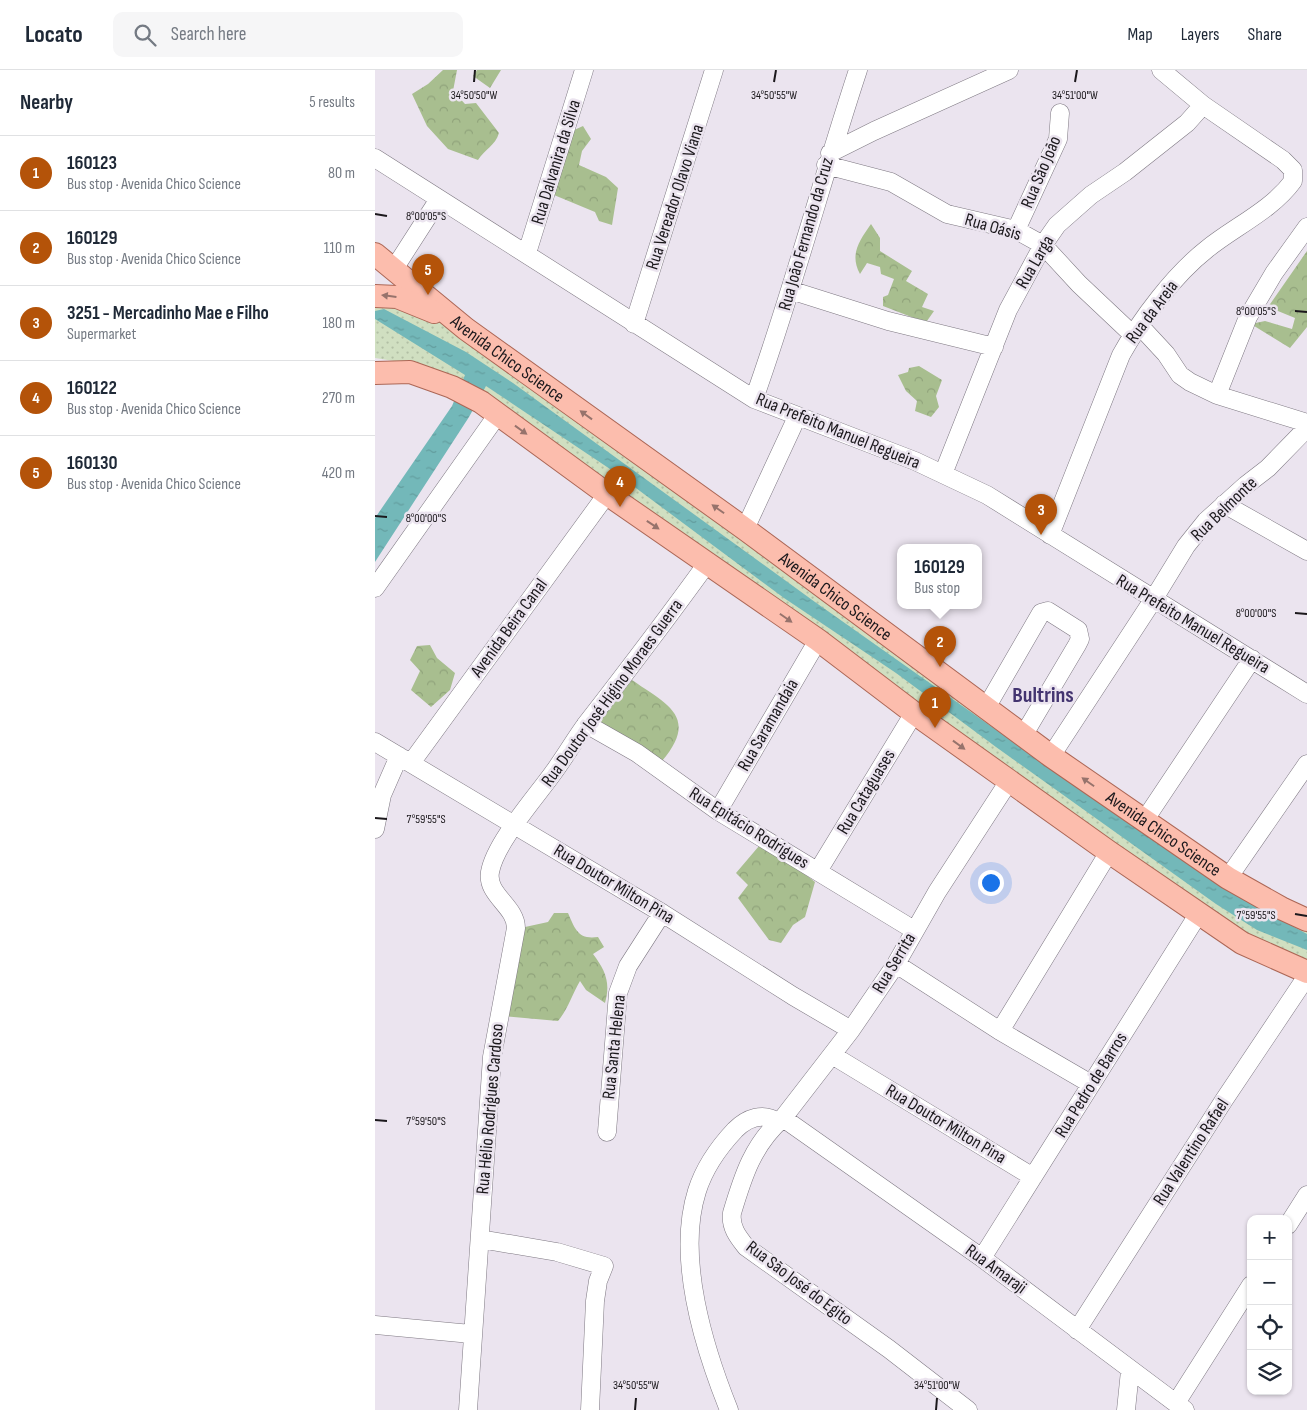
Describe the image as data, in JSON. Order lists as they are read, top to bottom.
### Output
{
  "streets": {
    "main road": ["Avenida Chico Science"],
    "street": [
      "Rua Dalvanira da Silva",
      "Rua São João",
      "Rua Vereador Olavo Viana",
      "Rua Oásis",
      "Rua João Fernando da Cruz",
      "Rua Larga",
      "Rua da Areia",
      "Rua Prefeito Manuel Regueira",
      "Rua Belmonte",
      "Avenida Beira Canal",
      "Rua Doutor José Higino Moraes Guerra",
      "Rua Saramandaia",
      "Rua Cataguases",
      "Rua Epitácio Rodrigues",
      "Rua Doutor Milton Pina",
      "Rua Serrita",
      "Rua Santa Helena",
      "Rua Pedro de Barros",
      "Rua Hélio Rodrigues Cardoso",
      "Rua Valentino Rafael",
      "Rua Amaraji",
      "Rua São José do Egito"
    ]
  },
  "crossings": [
    ["Rua Dalvanira da Silva", "Rua Prefeito Manuel Regueira"],
    ["Rua São João", "Rua Oásis"],
    ["Rua Vereador Olavo Viana", "Rua Prefeito Manuel Regueira"],
    ["Rua Oásis", "Rua João Fernando da Cruz"],
    ["Rua Oásis", "Rua Larga"],
    ["Rua Oásis", "Rua da Areia"],
    ["Rua João Fernando da Cruz", "Rua Prefeito Manuel Regueira"],
    ["Rua Larga", "Rua da Areia"],
    ["Rua Larga", "Rua Prefeito Manuel Regueira"],
    ["Rua da Areia", "Rua Prefeito Manuel Regueira"],
    ["Rua Prefeito Manuel Regueira", "Rua Belmonte"],
    ["Avenida Beira Canal", "Rua Doutor Milton Pina"],
    ["Rua Doutor José Higino Moraes Guerra", "Rua Epitácio Rodrigues"],
    ["Rua Doutor José Higino Moraes Guerra", "Rua Doutor Milton Pina"],
    ["Rua Doutor José Higino Moraes Guerra", "Rua Hélio Rodrigues Cardoso"],
    ["Rua Saramandaia", "Rua Epitácio Rodrigues"],
    ["Rua Cataguases", "Rua Epitácio Rodrigues"],
    ["Rua Epitácio Rodrigues", "Rua Serrita"],
    ["Rua Doutor Milton Pina", "Rua Serrita"],
    ["Rua Doutor Milton Pina", "Rua Santa Helena"],
    ["Rua Doutor Milton Pina", "Rua Pedro de Barros"],
    ["Rua Doutor Milton Pina", "Rua Hélio Rodrigues Cardoso"],
    ["Rua Serrita", "Rua Amaraji"],
    ["Rua Serrita", "Rua São José do Egito"],
    ["Rua Pedro de Barros", "Rua Amaraji"],
    ["Rua Valentino Rafael", "Rua Amaraji"],
    ["Rua Amaraji", "Rua São José do Egito"]
  ],
  "districts": ["Bultrins"],
  "page": {
    "header": "Locato",
    "search": "Search here",
    "nav": ["Map", "Layers", "Share"],
    "heading": ["Nearby", "5 results"],
    "list": [
      {
        "mark": "1",
        "name": "160123",
        "note": "Bus stop · Avenida Chico Science",
        "value": "80 m"
      },
      {
        "mark": "2",
        "name": "160129",
        "note": "Bus stop · Avenida Chico Science",
        "value": "110 m"
      },
      {
        "mark": "3",
        "name": "3251 - Mercadinho Mae e Filho",
        "note": "Supermarket",
        "value": "180 m"
      },
      {
        "mark": "4",
        "name": "160122",
        "note": "Bus stop · Avenida Chico Science",
        "value": "270 m"
      },
      {
        "mark": "5",
        "name": "160130",
        "note": "Bus stop · Avenida Chico Science",
        "value": "420 m"
      }
    ],
    "pins": [
      "5",
      "4",
      "3",
      "2",
      "1"
    ],
    "popup": ["160129", "Bus stop"],
    "map_buttons": ["+", "−"]
  },
  "coordinates": [
    "34°50'50\"W",
    "34°50'55\"W",
    "34°51'00\"W",
    "8°00'05\"S",
    "8°00'00\"S",
    "7°59'55\"S",
    "7°59'50\"S"
  ]
}
